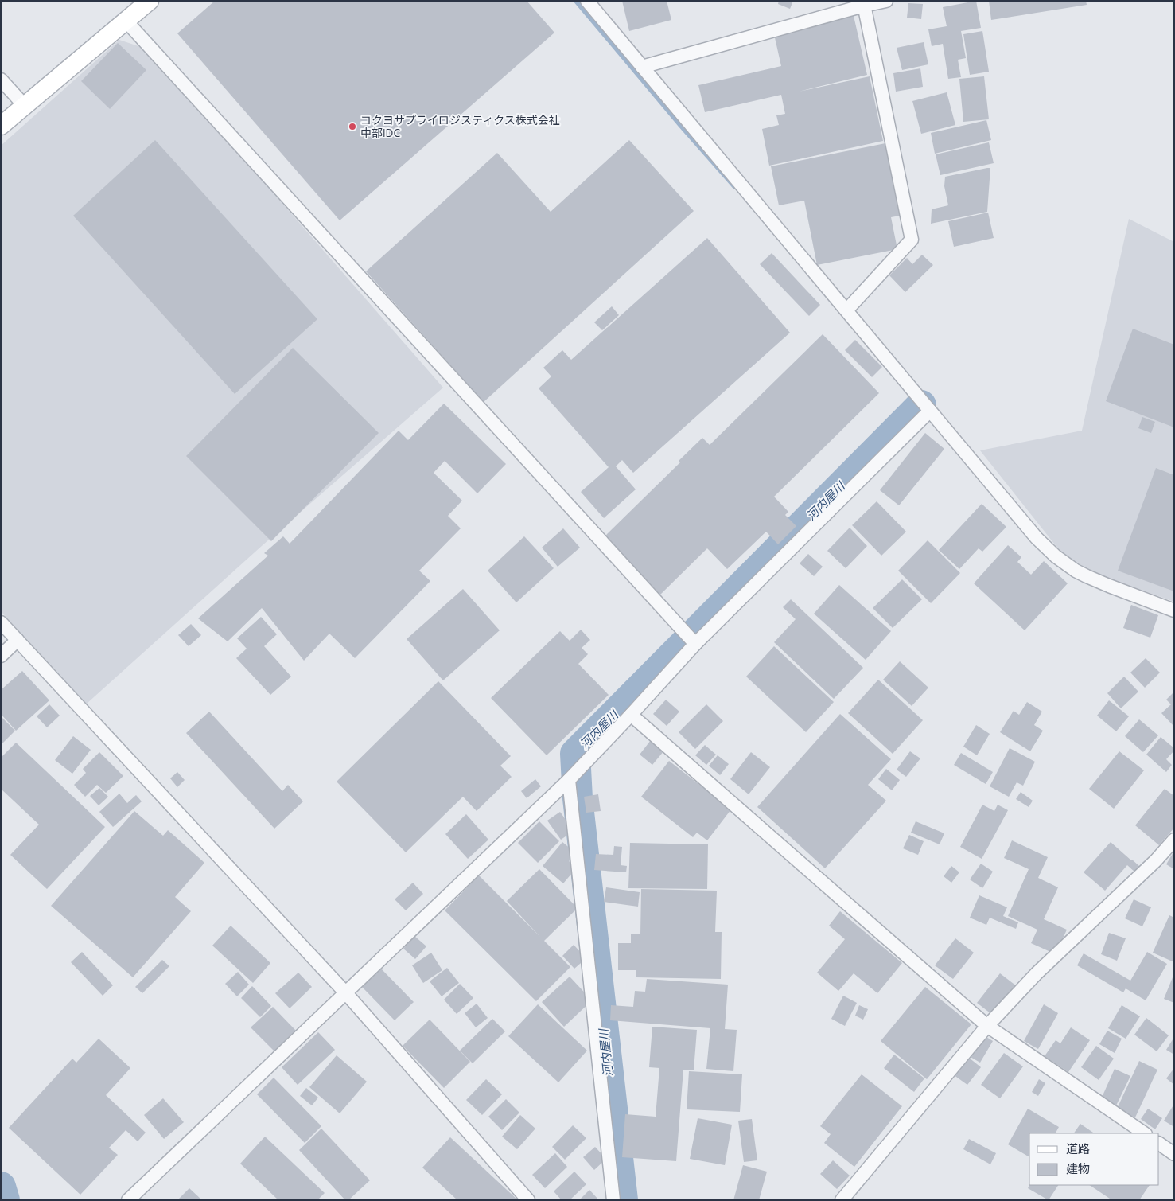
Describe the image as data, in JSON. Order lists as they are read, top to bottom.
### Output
{
  "water": ["河内屋川"],
  "places": ["コクヨサプライロジスティクス株式会社 中部IDC"],
  "legend": ["道路", "建物"]
}
